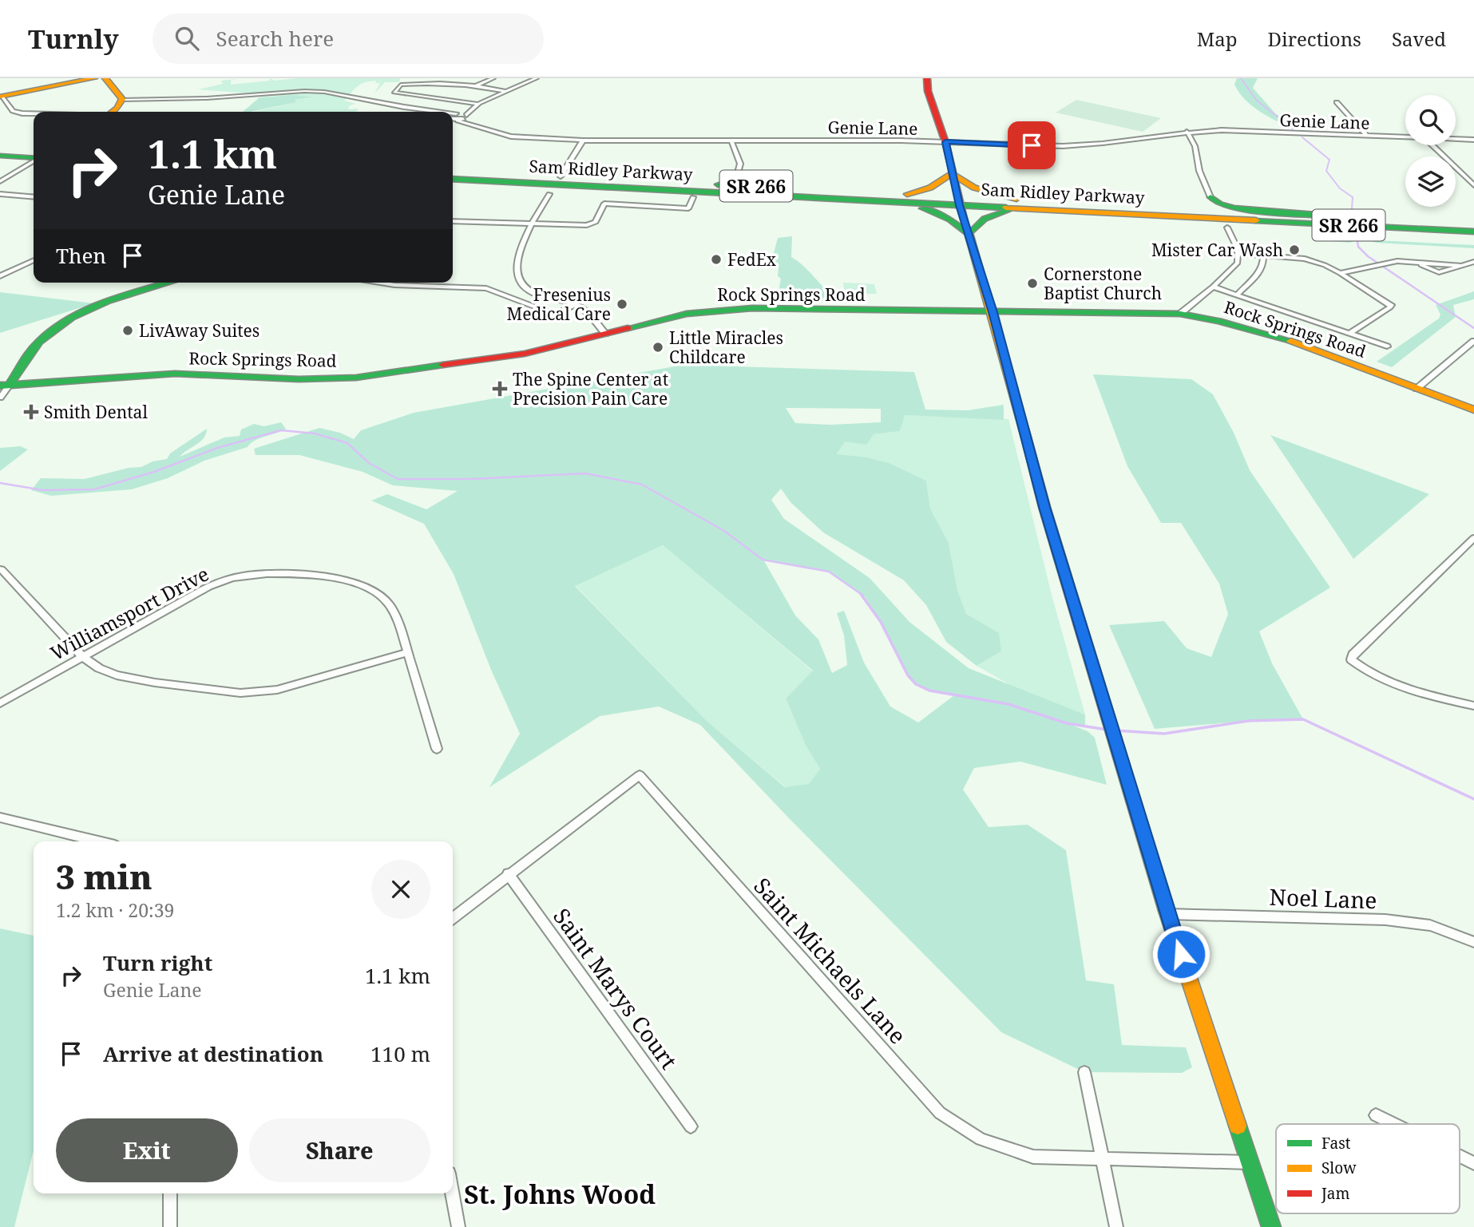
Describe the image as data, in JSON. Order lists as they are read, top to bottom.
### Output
{
  "streets": {
    "main road": ["Sam Ridley Parkway", "SR 266", "Rock Springs Road"],
    "street": [
      "Genie Lane",
      "Williamsport Drive",
      "Noel Lane",
      "Saint Michaels Lane",
      "Saint Marys Court"
    ]
  },
  "crossings": [
    ["Saint Michaels Lane", "Saint Marys Court"]
  ],
  "districts": ["St. Johns Wood"],
  "places": {
    "other": [
      "Mister Car Wash",
      "FedEx",
      "Cornerstone Baptist Church",
      "Fresenius Medical Care",
      "LivAway Suites",
      "Little Miracles Childcare"
    ],
    "health": ["The Spine Center at Precision Pain Care", "Smith Dental"]
  },
  "legend": ["Fast", "Slow", "Jam"],
  "page": {
    "header": "Turnly",
    "search": "Search here",
    "nav": ["Map", "Directions", "Saved"],
    "turn": ["1.1 km", "Genie Lane"],
    "then": "Then",
    "heading": ["3 min", "1.2 km · 20:39"],
    "list": [
      {
        "name": "Turn right",
        "note": "Genie Lane",
        "value": "1.1 km"
      },
      {
        "name": "Arrive at destination",
        "value": "110 m"
      }
    ],
    "buttons": ["Exit", "Share"]
  }
}
